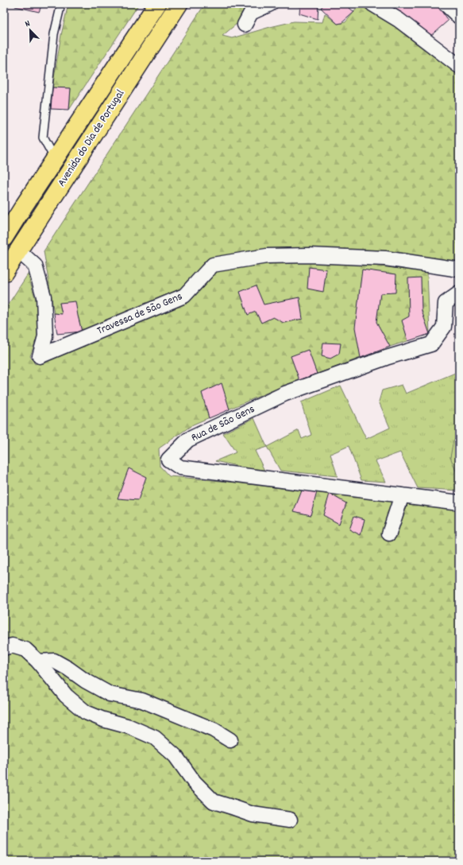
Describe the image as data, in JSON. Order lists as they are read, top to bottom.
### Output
{
  "streets": {
    "main road": ["Avenida do Dia de Portugal"],
    "street": ["Travessa de São Gens", "Rua de São Gens"]
  },
  "crossings": [
    ["Avenida do Dia de Portugal", "Travessa de São Gens"]
  ],
  "north": "top left"
}
